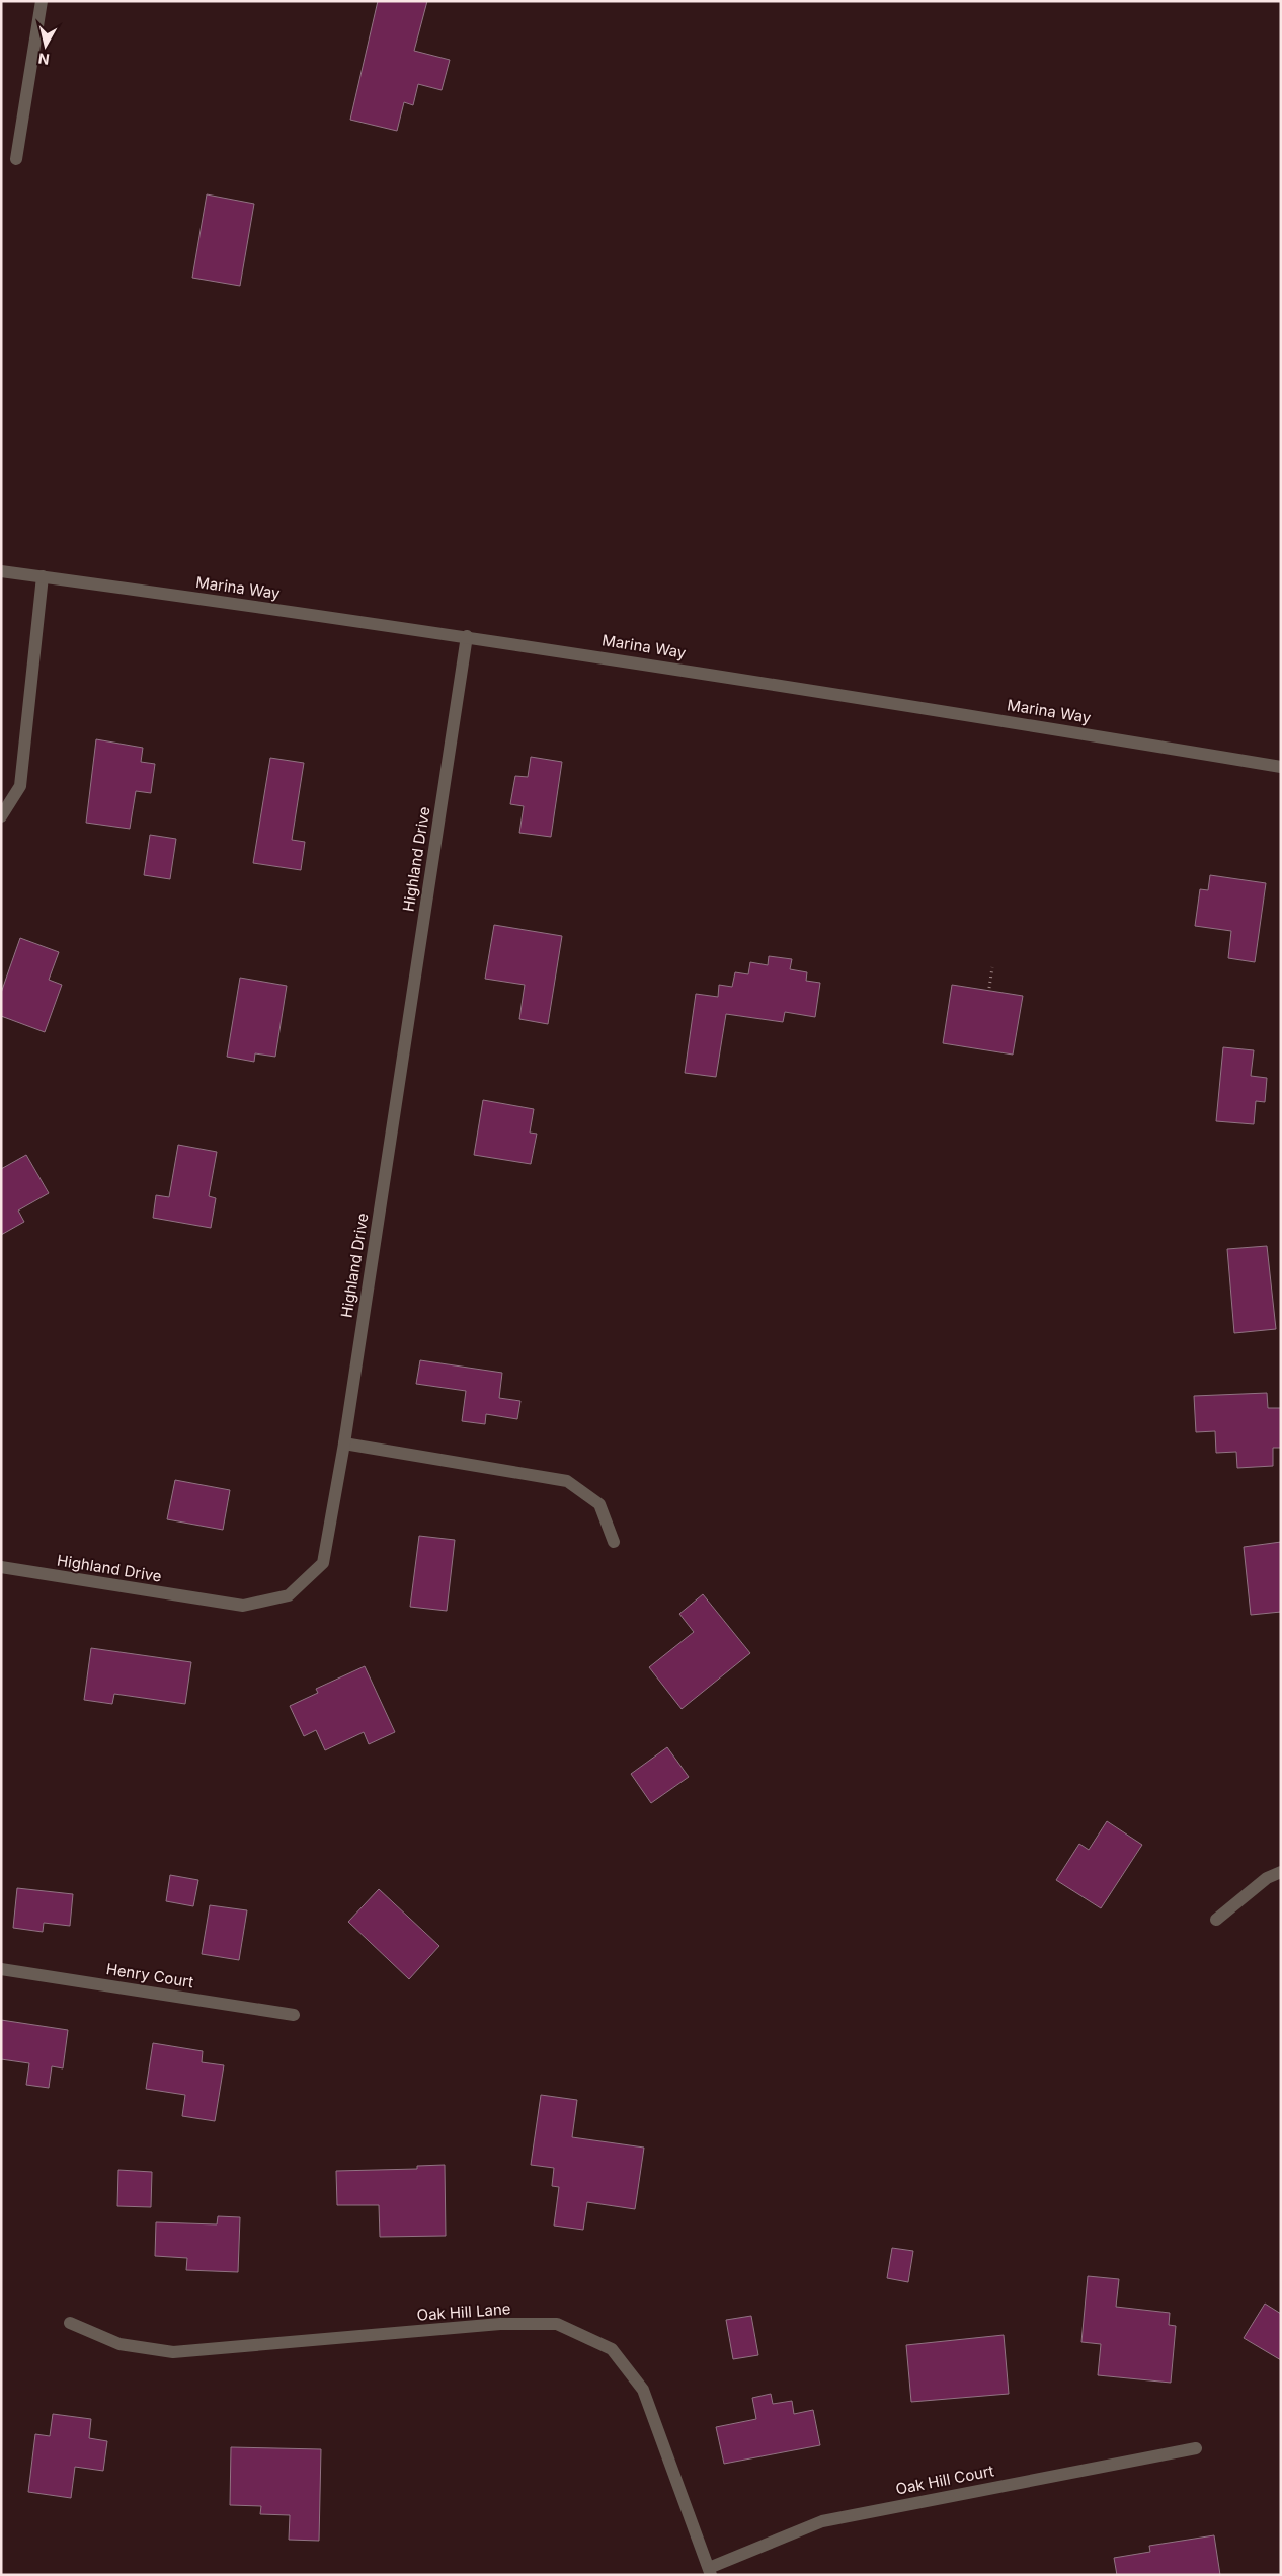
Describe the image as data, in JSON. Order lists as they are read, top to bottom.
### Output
{
  "streets": {
    "street": [
      "Marina Way",
      "Highland Drive",
      "Henry Court",
      "Oak Hill Lane",
      "Oak Hill Court"
    ]
  },
  "crossings": [
    ["Marina Way", "Highland Drive"],
    ["Oak Hill Lane", "Oak Hill Court"]
  ],
  "north": "bottom"
}
